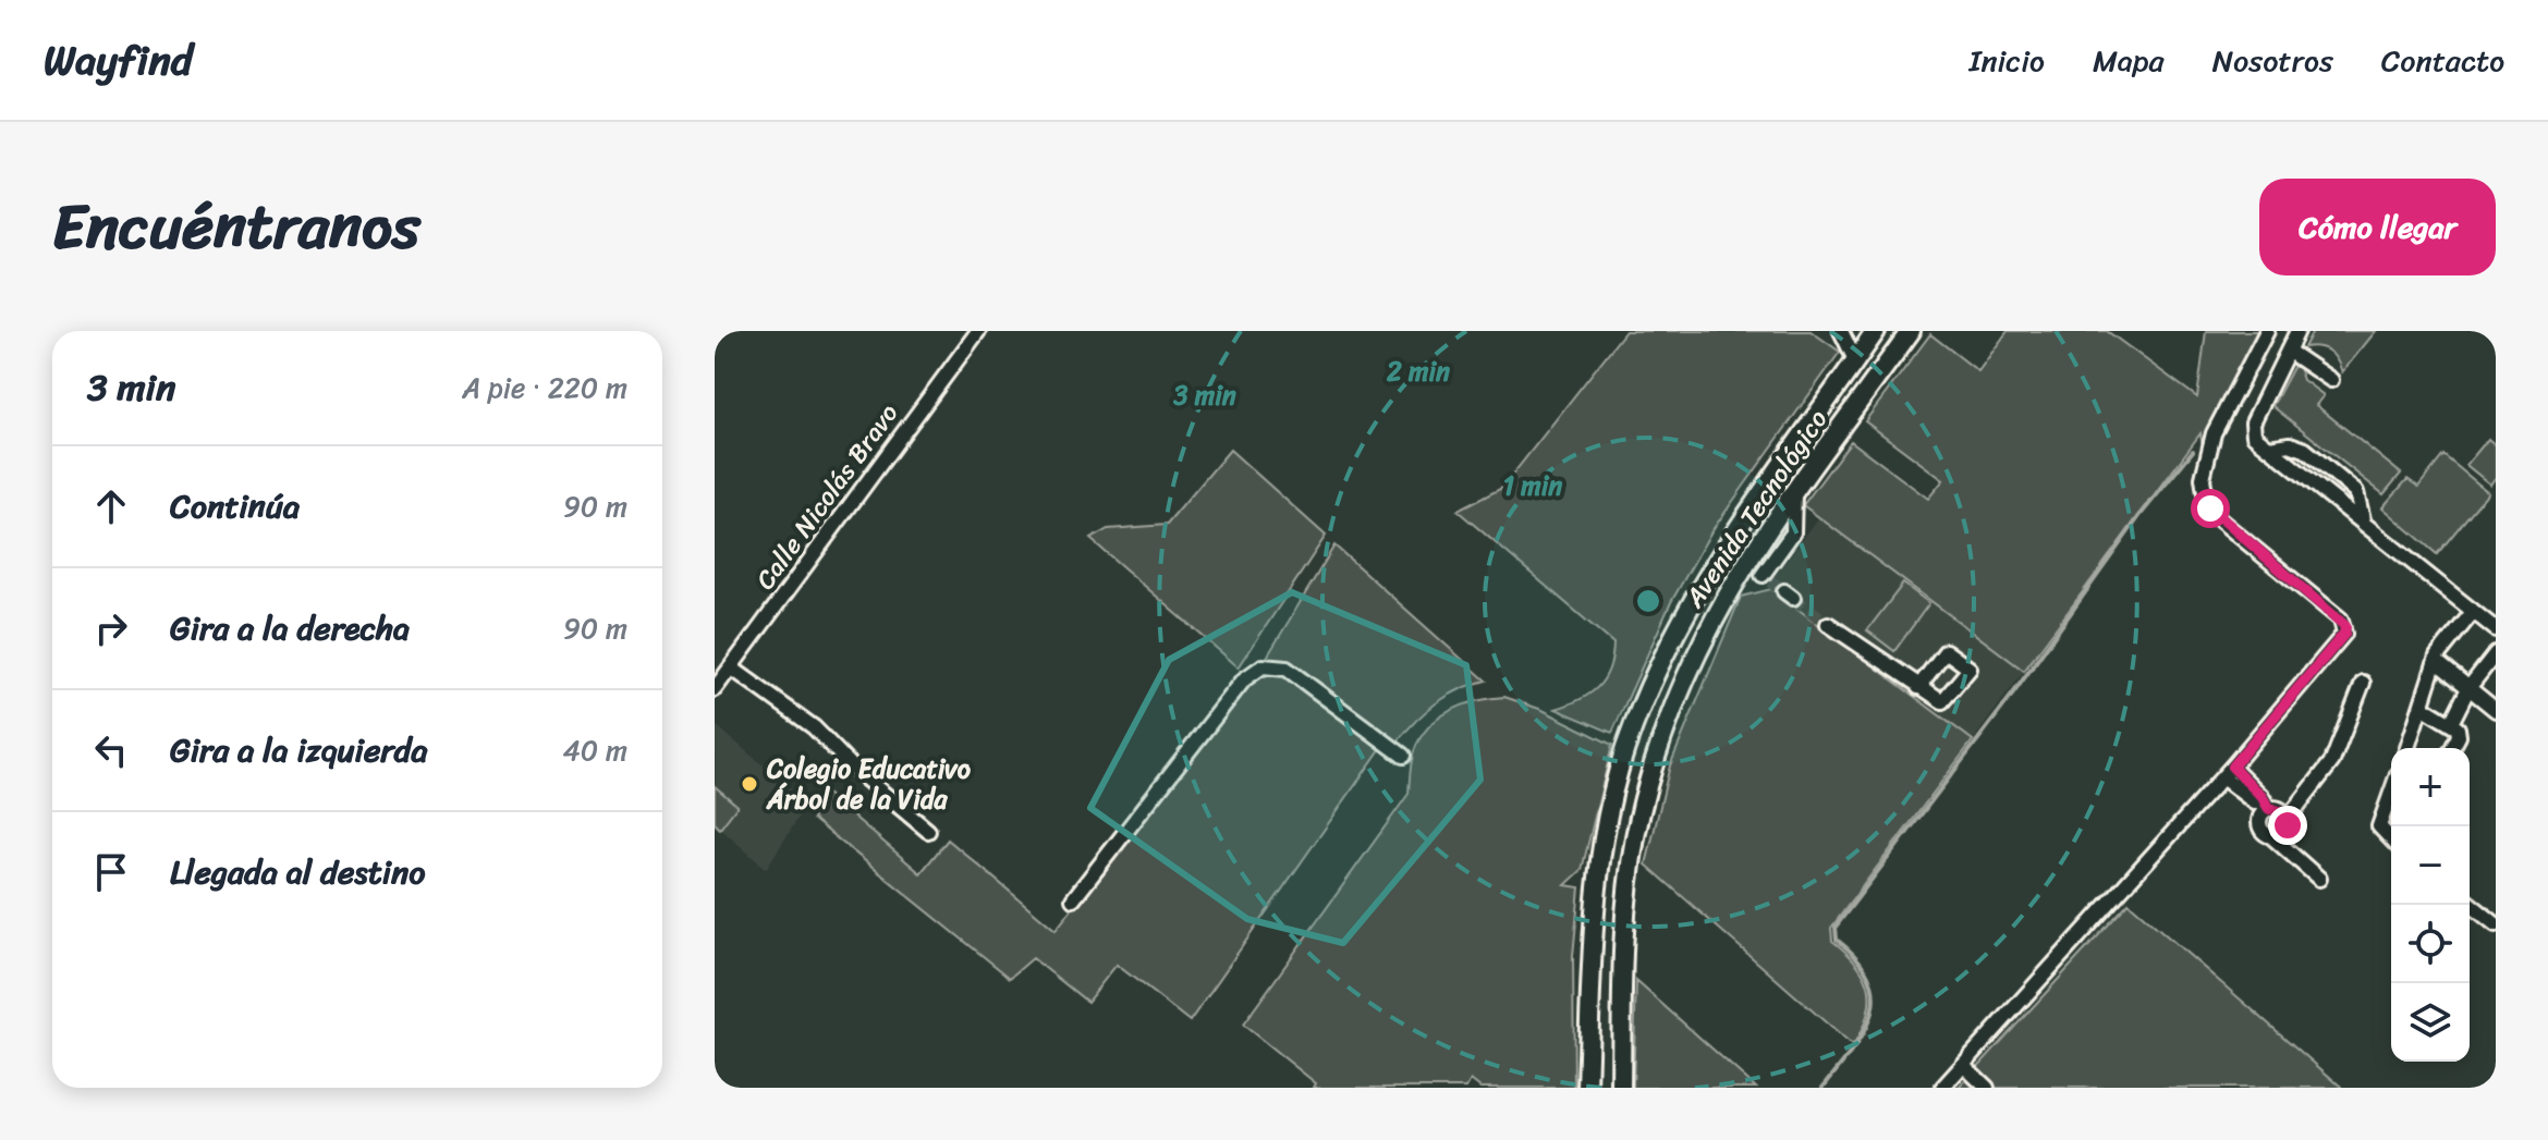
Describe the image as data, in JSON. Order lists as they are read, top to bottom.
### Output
{
  "streets": {
    "main road": ["Avenida Tecnológico"],
    "street": ["Calle Nicolás Bravo"]
  },
  "places": ["Colegio Educativo Árbol de la Vida"],
  "page": {
    "header": "Wayfind",
    "nav": [
      "Inicio",
      "Mapa",
      "Nosotros",
      "Contacto"
    ],
    "title": "Encuéntranos",
    "buttons": "Cómo llegar",
    "heading": ["3 min", "A pie · 220 m"],
    "list": [
      ["Continúa", "90 m"],
      ["Gira a la derecha", "90 m"],
      ["Gira a la izquierda", "40 m"],
      "Llegada al destino"
    ],
    "map_buttons": ["+", "−"]
  },
  "rings": ["2 min", "3 min", "1 min"]
}
